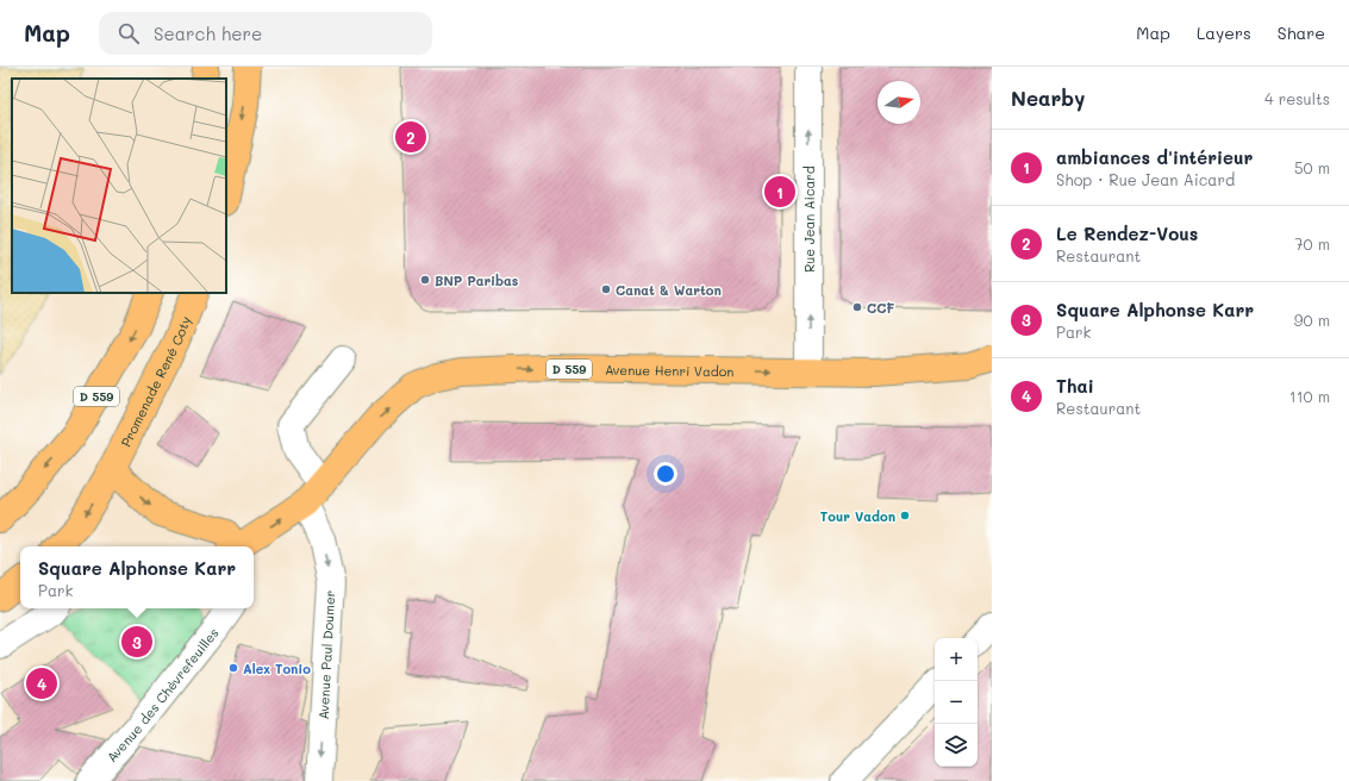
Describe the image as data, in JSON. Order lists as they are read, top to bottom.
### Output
{
  "streets": {
    "main road": ["D 559", "Avenue Henri Vadon", "Promenade René Coty"],
    "street": ["Rue Jean Aicard", "Avenue Paul Doumer", "Avenue des Chèvrefeuilles"]
  },
  "crossings": [
    ["Rue Jean Aicard", "Avenue Henri Vadon"],
    ["D 559", "Promenade René Coty"],
    ["Avenue Henri Vadon", "Avenue Paul Doumer"]
  ],
  "one_way": ["Rue Jean Aicard", "Avenue Henri Vadon", "Avenue Paul Doumer"],
  "places": [
    "BNP Paribas",
    "Canat & Warton",
    "CCF",
    "Tour Vadon",
    "Alex Tonio"
  ],
  "north": "right",
  "page": {
    "header": "Map",
    "search": "Search here",
    "nav": ["Map", "Layers", "Share"],
    "heading": ["Nearby", "4 results"],
    "pins": [
      "2",
      "1",
      "3",
      "4"
    ],
    "list": [
      {
        "mark": "1",
        "name": "ambiances d'intérieur",
        "note": "Shop · Rue Jean Aicard",
        "value": "50 m"
      },
      {
        "mark": "2",
        "name": "Le Rendez-Vous",
        "note": "Restaurant",
        "value": "70 m"
      },
      {
        "mark": "3",
        "name": "Square Alphonse Karr",
        "note": "Park",
        "value": "90 m"
      },
      {
        "mark": "4",
        "name": "Thai",
        "note": "Restaurant",
        "value": "110 m"
      }
    ],
    "popup": ["Square Alphonse Karr", "Park"],
    "map_buttons": ["+", "−"]
  }
}
